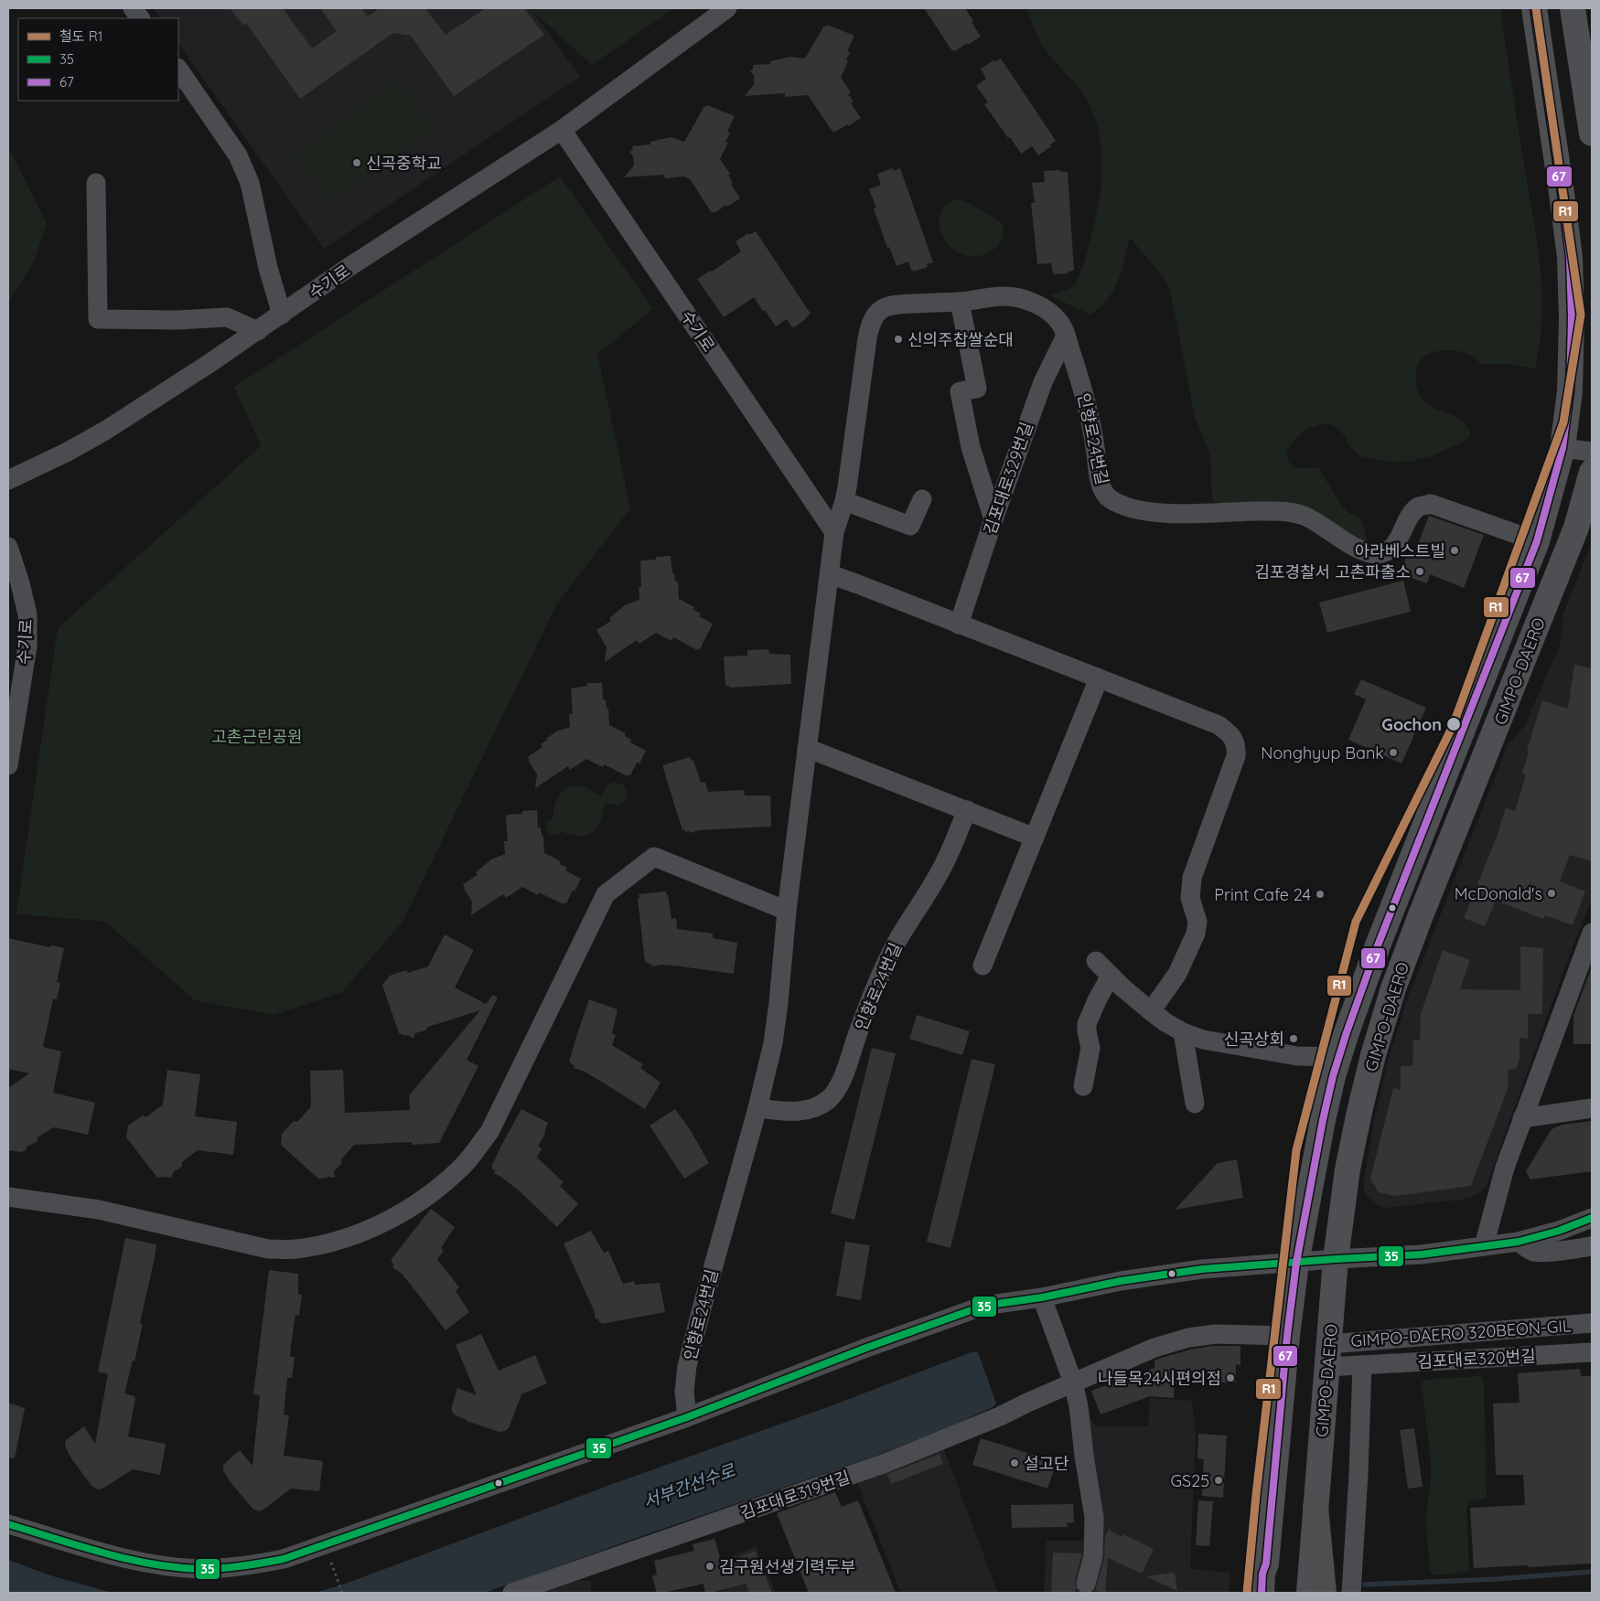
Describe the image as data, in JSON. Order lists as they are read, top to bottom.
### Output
{
  "streets": {
    "main road": ["GIMPO-DAERO"],
    "street": [
      "수기로",
      "인향로24번길",
      "김포대로329번길",
      "GIMPO-DAERO 320BEON-GIL",
      "김포대로320번길",
      "김포대로319번길"
    ]
  },
  "crossings": [
    ["수기로", "인향로24번길"],
    ["인향로24번길", "김포대로329번길"],
    ["인향로24번길", "GIMPO-DAERO"],
    ["GIMPO-DAERO", "GIMPO-DAERO 320BEON-GIL"],
    ["GIMPO-DAERO", "김포대로320번길"],
    ["GIMPO-DAERO", "김포대로319번길"],
    ["GIMPO-DAERO 320BEON-GIL", "김포대로320번길"]
  ],
  "water": ["서부간선수로"],
  "parks": ["고촌근린공원"],
  "places": [
    "신곡중학교",
    "신의주찹쌀순대",
    "아라베스트빌",
    "김포경찰서 고촌파출소",
    "Gochon",
    "Nonghyup Bank",
    "McDonald's",
    "Print Cafe 24",
    "신곡상회",
    "나들목24시편의점",
    "설고단",
    "GS25",
    "김구원선생기력두부"
  ],
  "lines": ["rail line R1", "transit line 67", "transit line 35"],
  "legend": ["철도 R1", "35", "67"]
}
